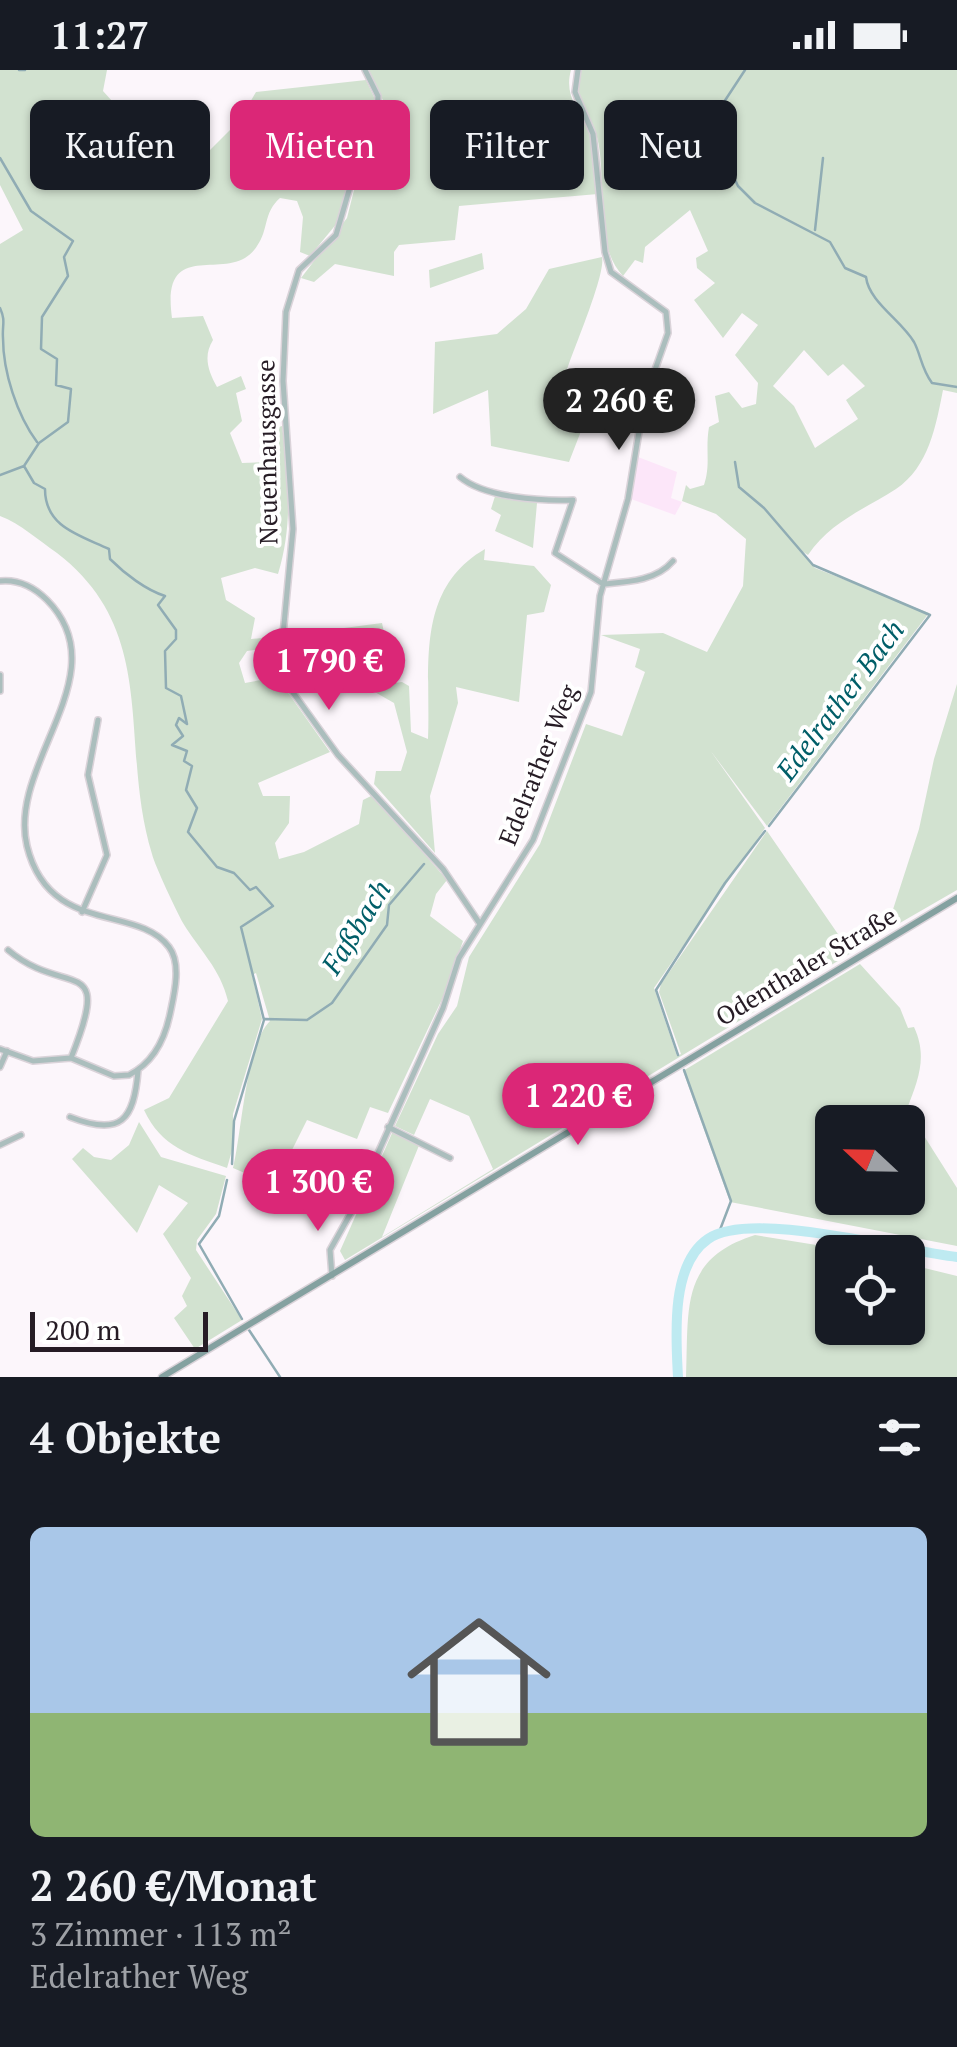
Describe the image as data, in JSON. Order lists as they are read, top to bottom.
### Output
{
  "streets": {
    "main road": ["Odenthaler Straße"],
    "street": ["Neuenhausgasse", "Edelrather Weg"]
  },
  "crossings": [
    ["Neuenhausgasse", "Edelrather Weg"],
    ["Edelrather Weg", "Odenthaler Straße"]
  ],
  "water": ["Edelrather Bach", "Faßbach"],
  "scale_bar": "200 m",
  "north": "left",
  "page": {
    "status": "11:27",
    "chip": [
      "Kaufen",
      "Mieten",
      "Filter",
      "Neu"
    ],
    "price": [
      "2 260 €",
      "1 790 €",
      "1 220 €",
      "1 300 €"
    ],
    "scale": "200 m",
    "heading": "4 Objekte",
    "list": [
      {
        "name": "2 260 €/Monat",
        "note": "3 Zimmer · 113 m² · Edelrather Weg"
      }
    ]
  }
}
